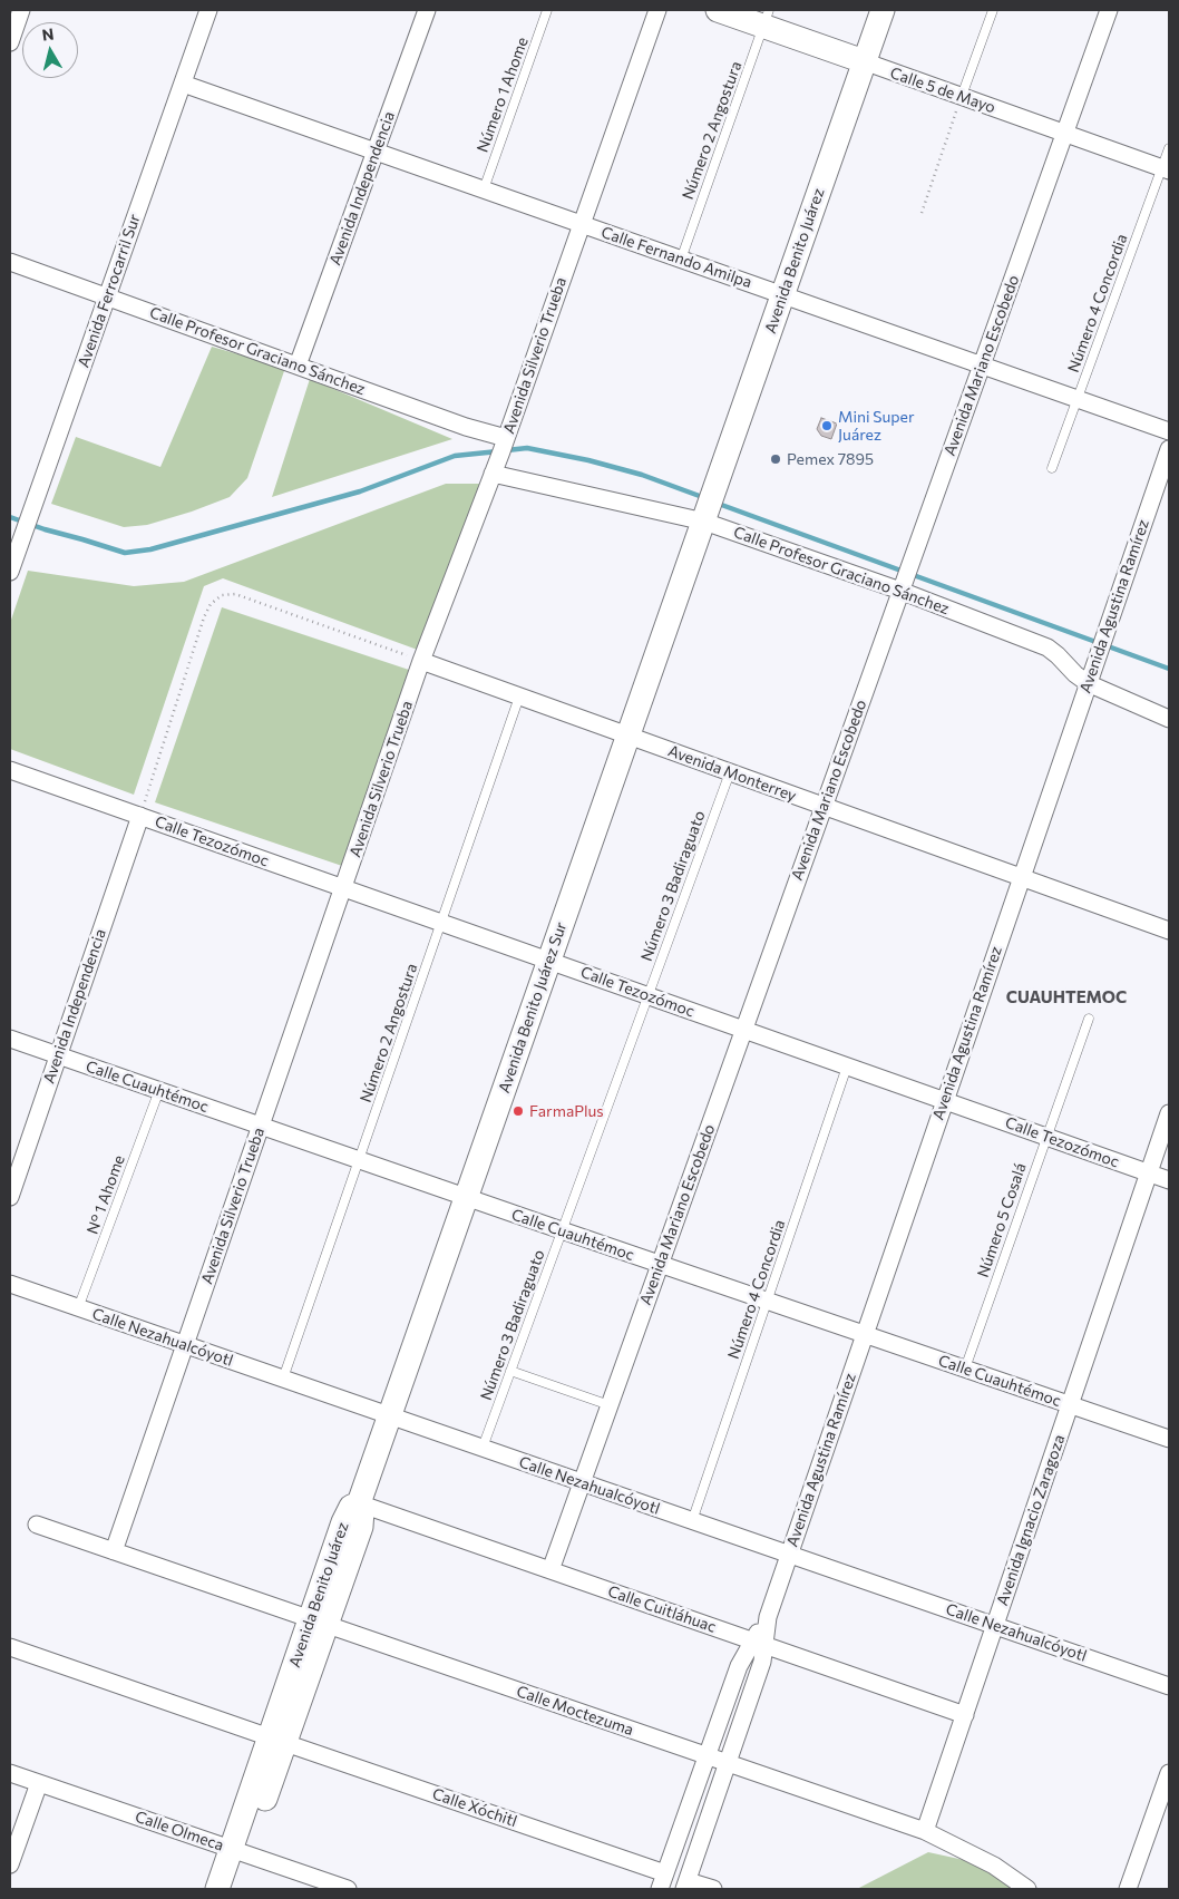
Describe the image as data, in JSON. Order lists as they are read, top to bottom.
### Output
{
  "streets": {
    "street": [
      "Calle 5 de Mayo",
      "Avenida Independencia",
      "Calle Fernando Amilpa",
      "Avenida Benito Juárez",
      "Avenida Ferrocarril Sur",
      "Calle Profesor Graciano Sánchez",
      "Avenida Silverio Trueba",
      "Avenida Mariano Escobedo",
      "Avenida Agustina Ramírez",
      "Avenida Monterrey",
      "Calle Tezozómoc",
      "Avenida Benito Juárez Sur",
      "Calle Cuauhtémoc",
      "Calle Nezahualcóyotl",
      "Avenida Ignacio Zaragoza",
      "Calle Cuitláhuac",
      "Calle Moctezuma",
      "Calle Xóchitl",
      "Calle Olmeca"
    ],
    "lane": [
      "Número 1 Ahome",
      "Número 2 Angostura",
      "Número 4 Concordia",
      "Número 3 Badiraguato",
      "N° 1 Ahome",
      "Número 5 Cosalá"
    ]
  },
  "crossings": [
    ["Calle 5 de Mayo", "Número 2 Angostura"],
    ["Calle 5 de Mayo", "Avenida Benito Juárez"],
    ["Calle 5 de Mayo", "Número 4 Concordia"],
    ["Calle 5 de Mayo", "Avenida Mariano Escobedo"],
    ["Número 1 Ahome", "Calle Fernando Amilpa"],
    ["Número 2 Angostura", "Calle Fernando Amilpa"],
    ["Número 2 Angostura", "Avenida Monterrey"],
    ["Número 2 Angostura", "Calle Tezozómoc"],
    ["Número 2 Angostura", "Calle Cuauhtémoc"],
    ["Número 2 Angostura", "Calle Nezahualcóyotl"],
    ["Avenida Independencia", "Calle Fernando Amilpa"],
    ["Avenida Independencia", "Calle Profesor Graciano Sánchez"],
    ["Avenida Independencia", "Calle Tezozómoc"],
    ["Avenida Independencia", "Calle Cuauhtémoc"],
    ["Calle Fernando Amilpa", "Avenida Benito Juárez"],
    ["Calle Fernando Amilpa", "Avenida Ferrocarril Sur"],
    ["Calle Fernando Amilpa", "Número 4 Concordia"],
    ["Calle Fernando Amilpa", "Avenida Silverio Trueba"],
    ["Calle Fernando Amilpa", "Avenida Mariano Escobedo"],
    ["Avenida Benito Juárez", "Calle Profesor Graciano Sánchez"],
    ["Avenida Benito Juárez", "Avenida Benito Juárez Sur"],
    ["Avenida Benito Juárez", "Calle Cuitláhuac"],
    ["Avenida Benito Juárez", "Calle Moctezuma"],
    ["Avenida Benito Juárez", "Calle Xóchitl"],
    ["Avenida Benito Juárez", "Calle Olmeca"],
    ["Avenida Ferrocarril Sur", "Calle Profesor Graciano Sánchez"],
    ["Número 4 Concordia", "Calle Tezozómoc"],
    ["Número 4 Concordia", "Calle Cuauhtémoc"],
    ["Número 4 Concordia", "Calle Nezahualcóyotl"],
    ["Calle Profesor Graciano Sánchez", "Avenida Silverio Trueba"],
    ["Calle Profesor Graciano Sánchez", "Avenida Mariano Escobedo"],
    ["Calle Profesor Graciano Sánchez", "Avenida Agustina Ramírez"],
    ["Calle Profesor Graciano Sánchez", "Avenida Benito Juárez Sur"],
    ["Avenida Silverio Trueba", "Avenida Monterrey"],
    ["Avenida Silverio Trueba", "Calle Tezozómoc"],
    ["Avenida Silverio Trueba", "Calle Cuauhtémoc"],
    ["Avenida Silverio Trueba", "Calle Nezahualcóyotl"],
    ["Avenida Silverio Trueba", "Calle Moctezuma"],
    ["Avenida Mariano Escobedo", "Avenida Monterrey"],
    ["Avenida Mariano Escobedo", "Calle Tezozómoc"],
    ["Avenida Mariano Escobedo", "Calle Cuauhtémoc"],
    ["Avenida Mariano Escobedo", "Calle Nezahualcóyotl"],
    ["Avenida Mariano Escobedo", "Calle Cuitláhuac"],
    ["Avenida Agustina Ramírez", "Avenida Monterrey"],
    ["Avenida Agustina Ramírez", "Calle Tezozómoc"],
    ["Avenida Agustina Ramírez", "Calle Cuauhtémoc"],
    ["Avenida Agustina Ramírez", "Calle Nezahualcóyotl"],
    ["Avenida Agustina Ramírez", "Calle Cuitláhuac"],
    ["Avenida Agustina Ramírez", "Calle Moctezuma"],
    ["Avenida Agustina Ramírez", "Calle Xóchitl"],
    ["Avenida Monterrey", "Número 3 Badiraguato"],
    ["Avenida Monterrey", "Avenida Benito Juárez Sur"],
    ["Calle Tezozómoc", "Número 3 Badiraguato"],
    ["Calle Tezozómoc", "Avenida Benito Juárez Sur"],
    ["Calle Tezozómoc", "Número 5 Cosalá"],
    ["Calle Tezozómoc", "Avenida Ignacio Zaragoza"],
    ["Número 3 Badiraguato", "Calle Cuauhtémoc"],
    ["Número 3 Badiraguato", "Calle Nezahualcóyotl"],
    ["Avenida Benito Juárez Sur", "Calle Cuauhtémoc"],
    ["Avenida Benito Juárez Sur", "Calle Nezahualcóyotl"],
    ["Avenida Benito Juárez Sur", "Calle Cuitláhuac"],
    ["Calle Cuauhtémoc", "N° 1 Ahome"],
    ["Calle Cuauhtémoc", "Número 5 Cosalá"],
    ["Calle Cuauhtémoc", "Avenida Ignacio Zaragoza"],
    ["N° 1 Ahome", "Calle Nezahualcóyotl"],
    ["Calle Nezahualcóyotl", "Avenida Ignacio Zaragoza"],
    ["Avenida Ignacio Zaragoza", "Calle Cuitláhuac"],
    ["Avenida Ignacio Zaragoza", "Calle Moctezuma"]
  ],
  "districts": ["CUAUHTEMOC"],
  "places": ["Mini Super Juárez", "Pemex 7895", "FarmaPlus"],
  "north": "top"
}
